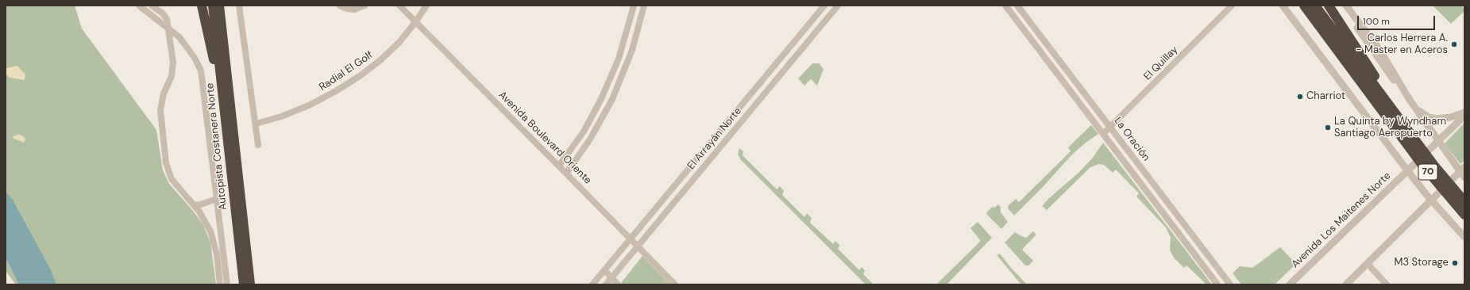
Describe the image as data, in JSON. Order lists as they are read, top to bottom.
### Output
{
  "streets": {
    "highway": ["Autopista Costanera Norte", "70"],
    "street": [
      "El Quillay",
      "Radial El Golf",
      "Avenida Boulevard Oriente",
      "El Arrayán Norte",
      "La Oración",
      "Avenida Los Maitenes Norte"
    ]
  },
  "crossings": [
    ["El Quillay", "La Oración"],
    ["Radial El Golf", "Avenida Boulevard Oriente"],
    ["Avenida Boulevard Oriente", "El Arrayán Norte"]
  ],
  "places": [
    "Carlos Herrera A. - Master en Aceros",
    "Charriot",
    "La Quinta by Wyndham Santiago Aeropuerto",
    "M3 Storage"
  ],
  "scale_bar": "100 m"
}
